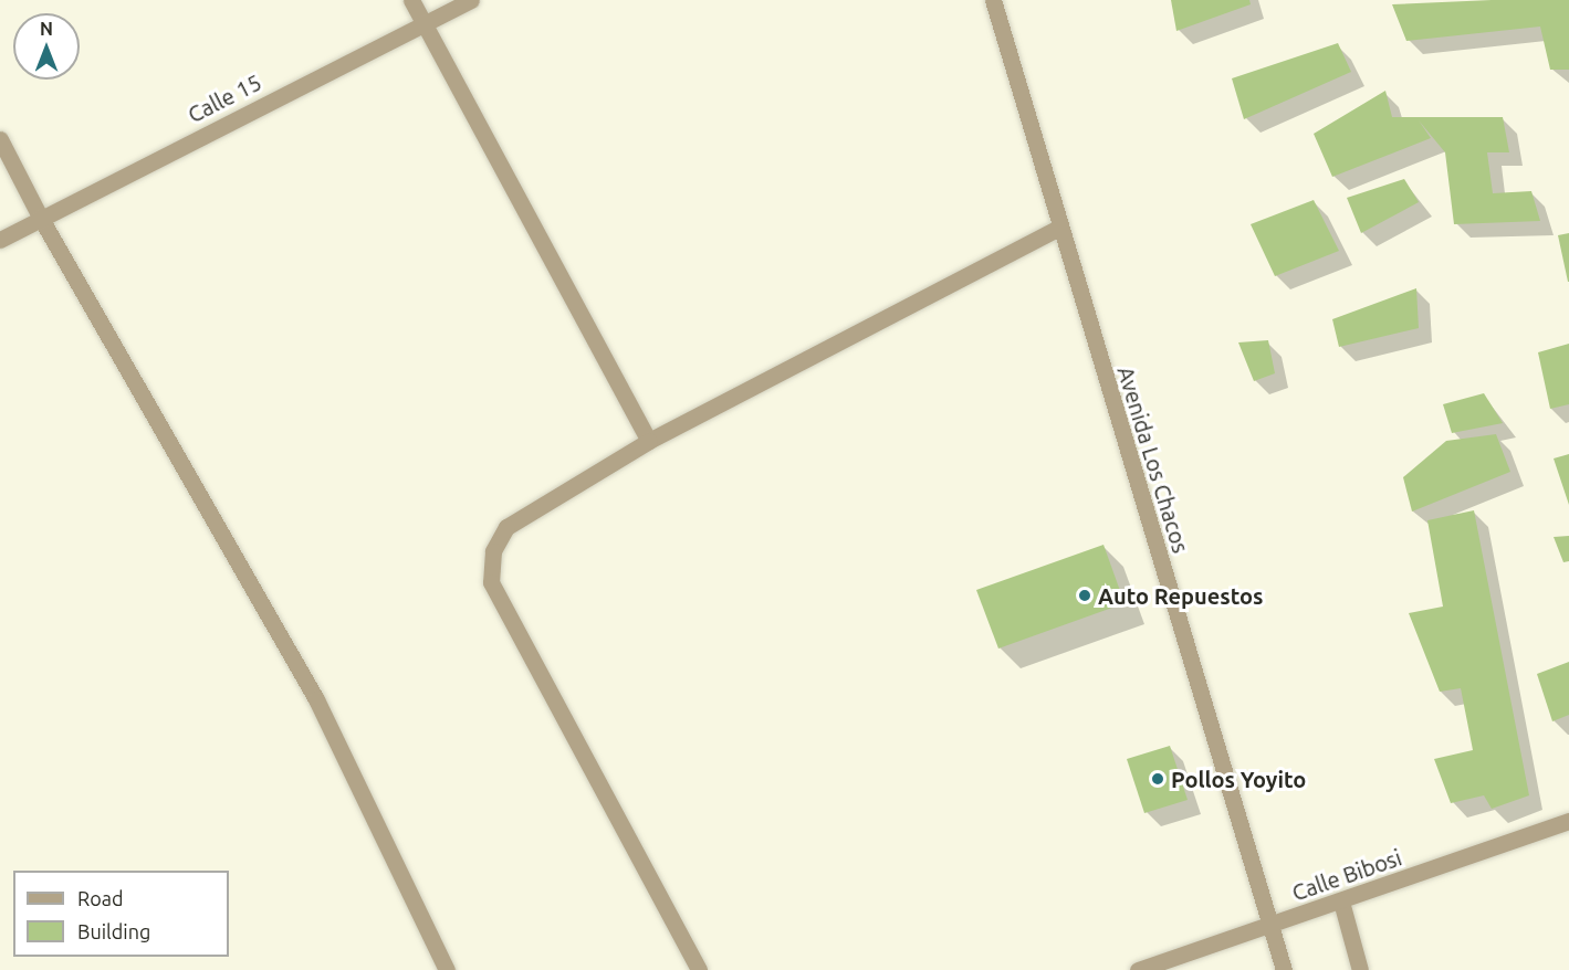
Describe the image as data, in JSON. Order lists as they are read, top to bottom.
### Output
{
  "streets": {
    "street": ["Calle 15", "Avenida Los Chacos", "Calle Bibosi"]
  },
  "crossings": [
    ["Avenida Los Chacos", "Calle Bibosi"]
  ],
  "places": ["Auto Repuestos", "Pollos Yoyito"],
  "legend": ["Road", "Building"],
  "north": "top"
}
